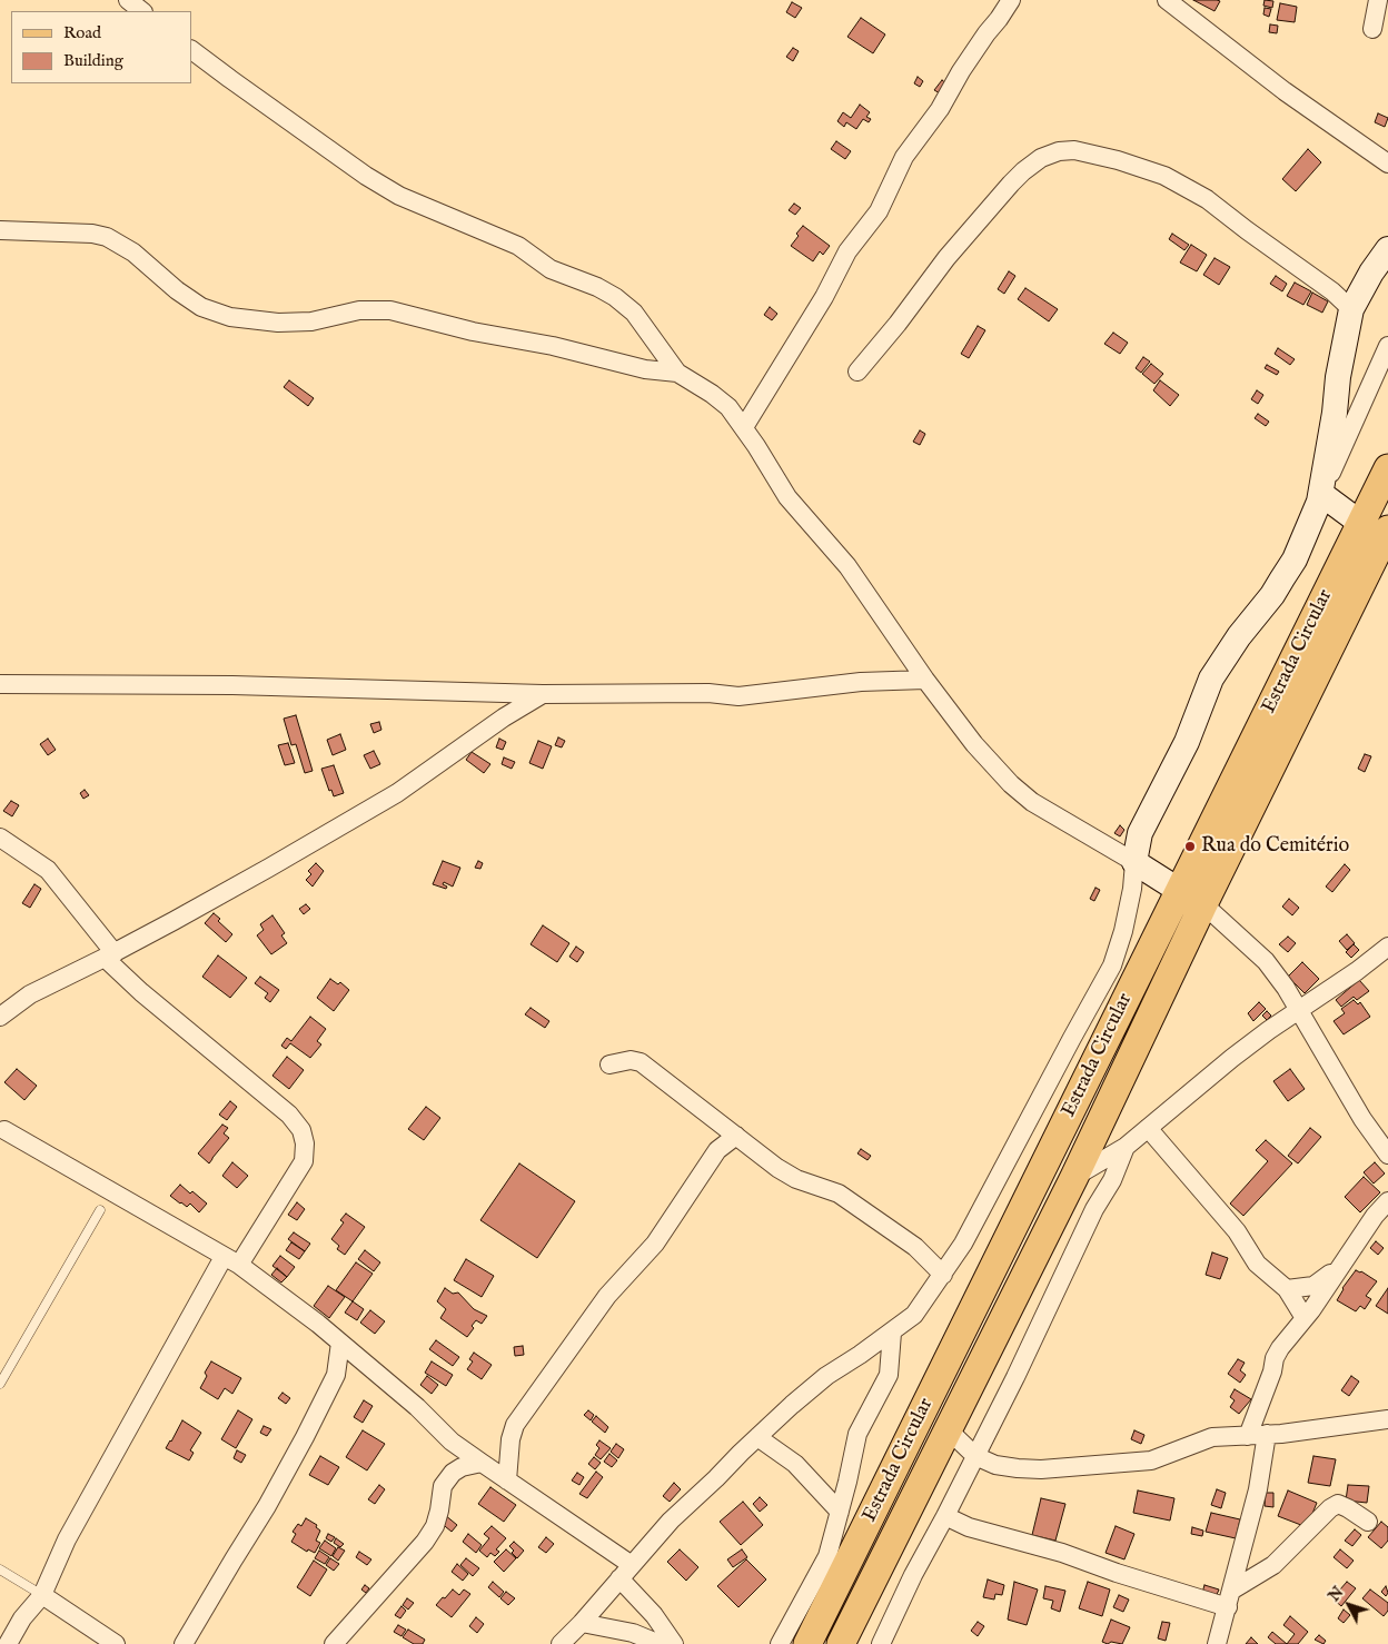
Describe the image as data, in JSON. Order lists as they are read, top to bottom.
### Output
{
  "streets": {
    "main road": ["Estrada Circular"]
  },
  "places": ["Rua do Cemitério"],
  "legend": ["Road", "Building"],
  "north": "top left"
}
